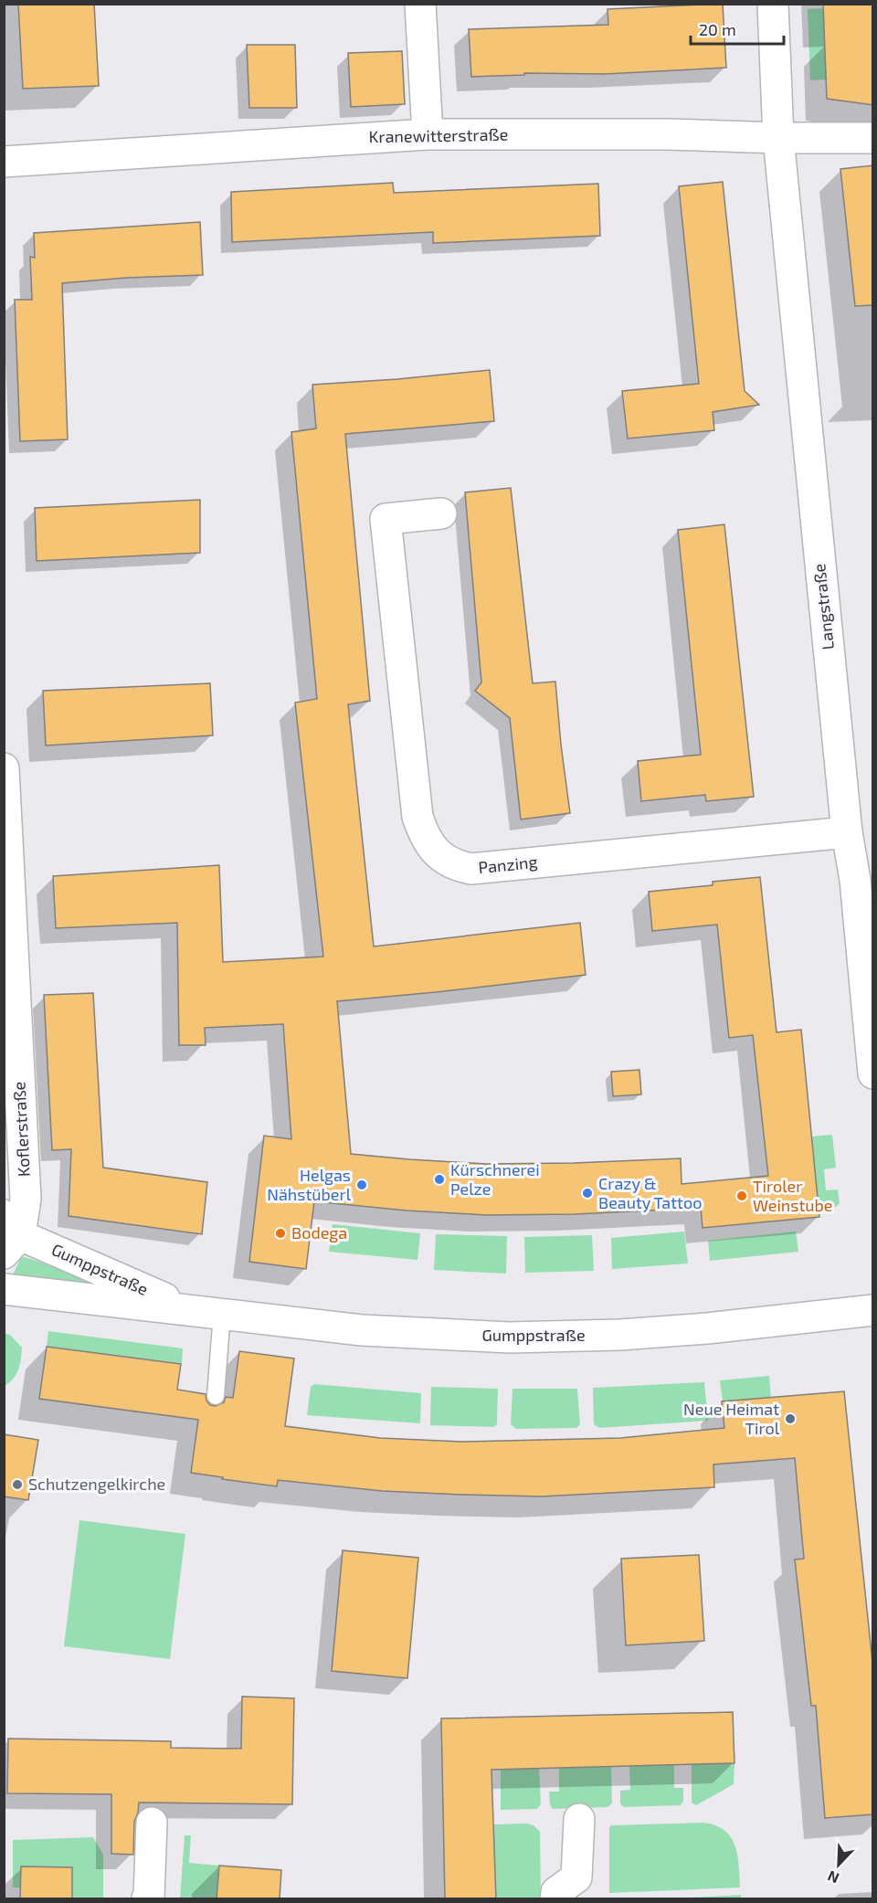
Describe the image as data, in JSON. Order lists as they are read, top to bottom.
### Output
{
  "streets": {
    "street": [
      "Kranewitterstraße",
      "Langstraße",
      "Panzing",
      "Koflerstraße",
      "Gumppstraße"
    ]
  },
  "crossings": [
    ["Kranewitterstraße", "Langstraße"],
    ["Langstraße", "Panzing"],
    ["Koflerstraße", "Gumppstraße"]
  ],
  "places": [
    "Kürschnerei Pelze",
    "Helgas Nähstüberl",
    "Crazy & Beauty Tattoo",
    "Tiroler Weinstube",
    "Bodega",
    "Neue Heimat Tirol",
    "Schutzengelkirche"
  ],
  "scale_bar": "20 m",
  "north": "bottom left"
}
